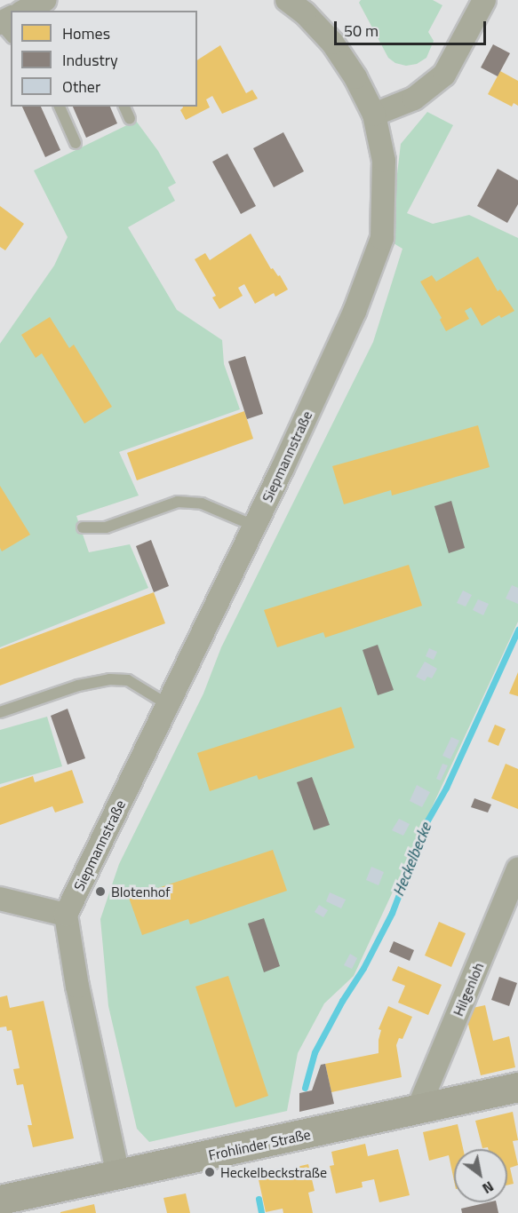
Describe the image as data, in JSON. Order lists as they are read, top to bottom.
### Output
{
  "streets": {
    "main road": ["Frohlinder Straße"],
    "street": ["Siepmannstraße", "Hilgenloh"]
  },
  "crossings": [
    ["Hilgenloh", "Frohlinder Straße"]
  ],
  "water": ["Heckelbecke"],
  "places": ["Blotenhof", "Heckelbeckstraße"],
  "legend": ["Homes", "Industry", "Other"],
  "scale_bar": "50 m",
  "north": "bottom right"
}
